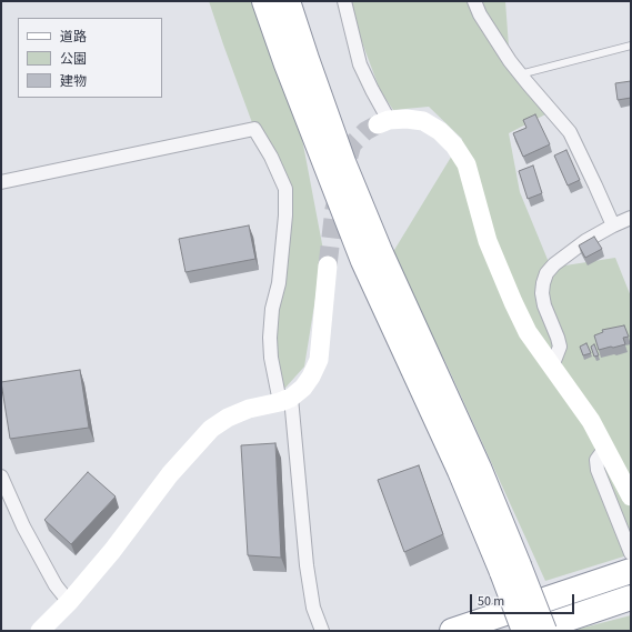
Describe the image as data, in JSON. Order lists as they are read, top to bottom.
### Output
{
  "legend": ["道路", "公園", "建物"],
  "scale_bar": "50 m"
}
